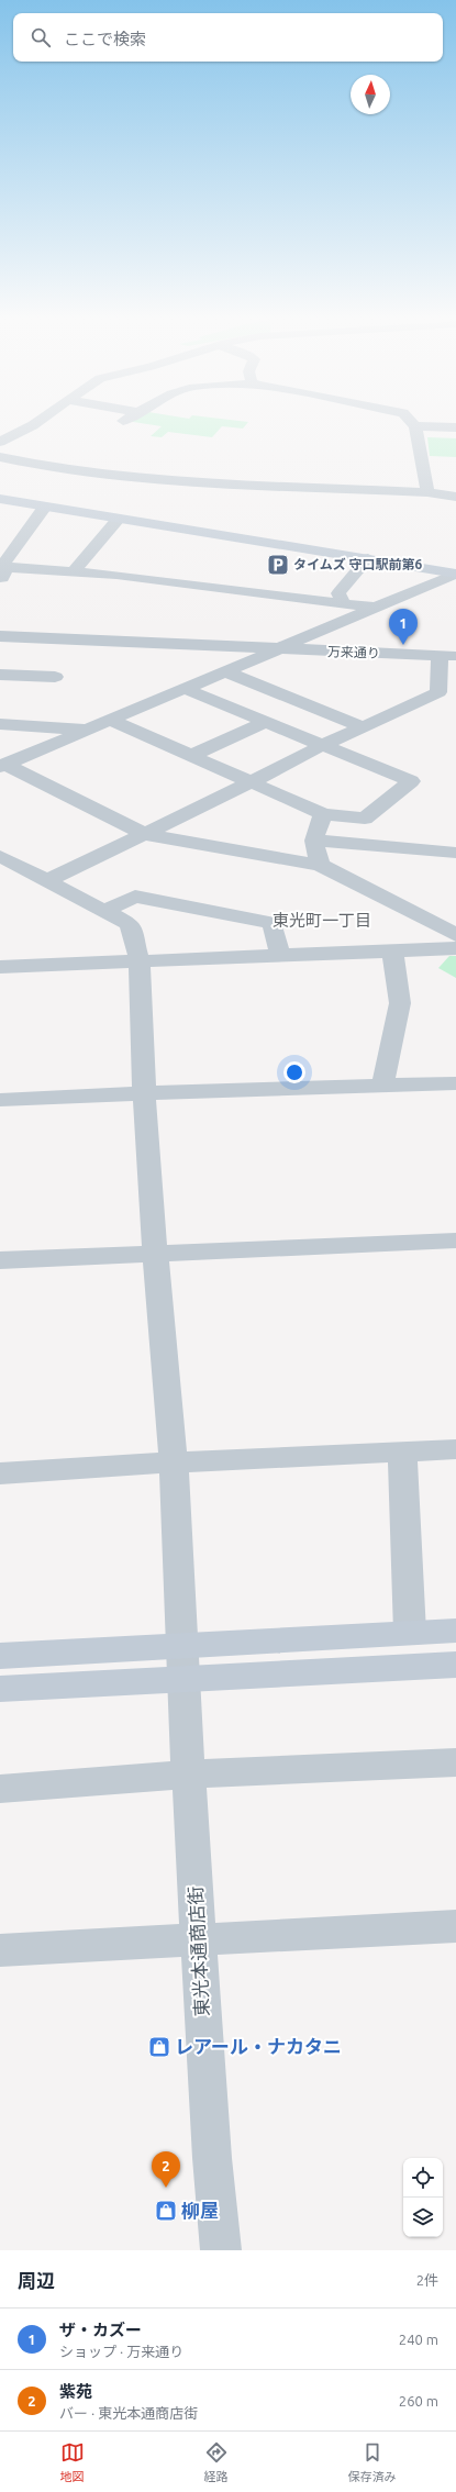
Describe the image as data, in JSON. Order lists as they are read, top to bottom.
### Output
{
  "streets": {
    "street": ["万来通り", "東光本通商店街"]
  },
  "districts": ["東光町一丁目"],
  "places": {
    "parking": ["タイムズ 守口駅前第6"],
    "shop": ["レアール・ナカタニ", "柳屋"]
  },
  "north": "top",
  "page": {
    "search": "ここで検索",
    "pins": ["1", "2"],
    "heading": ["周辺", "2件"],
    "list": [
      {
        "mark": "1",
        "name": "ザ・カズー",
        "note": "ショップ · 万来通り",
        "value": "240 m"
      },
      {
        "mark": "2",
        "name": "紫苑",
        "note": "バー · 東光本通商店街",
        "value": "260 m"
      }
    ],
    "nav": ["地図", "経路", "保存済み"]
  }
}
